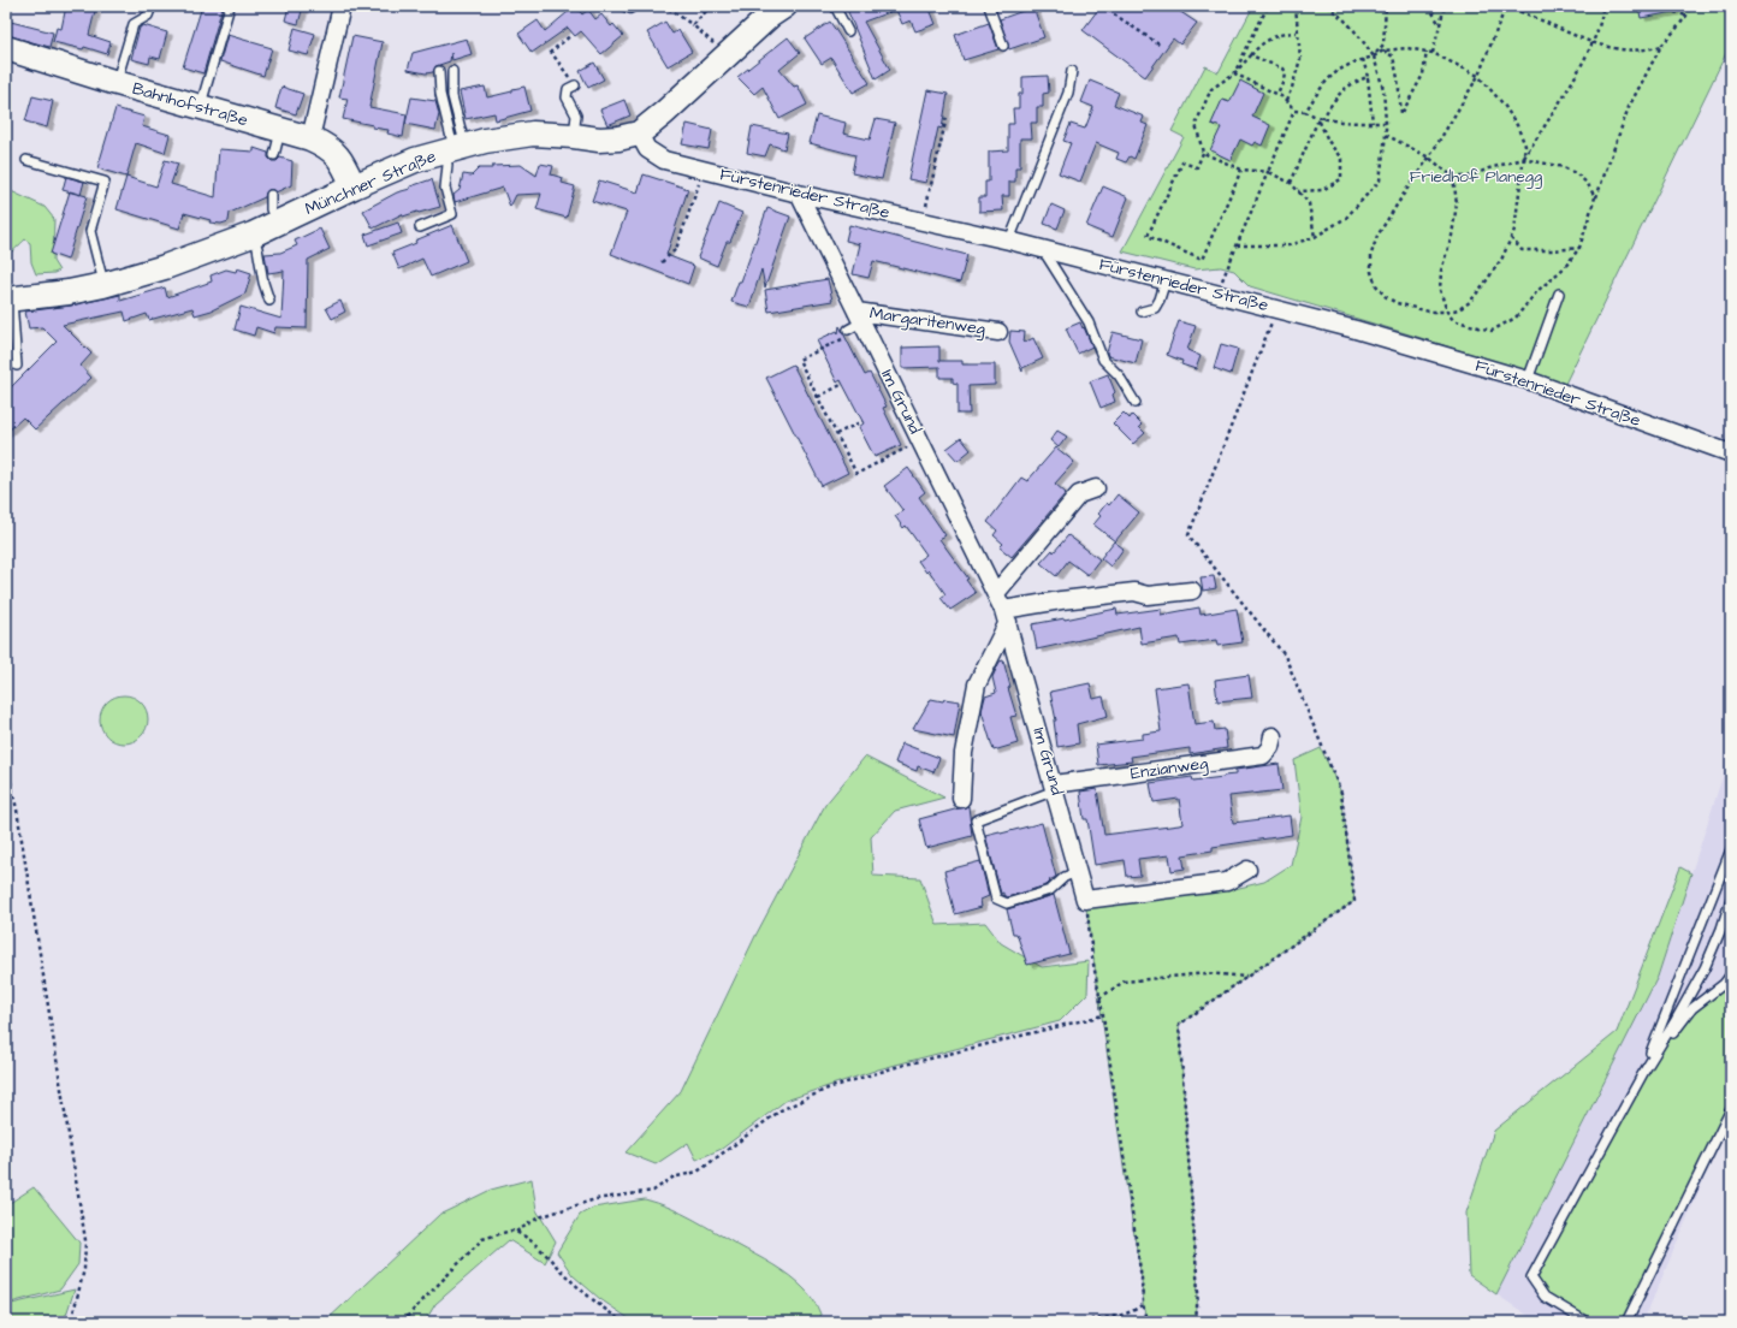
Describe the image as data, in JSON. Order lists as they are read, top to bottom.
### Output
{
  "streets": {
    "main road": ["Bahnhofstraße", "Münchner Straße"],
    "street": [
      "Fürstenrieder Straße",
      "Margaritenweg",
      "Im Grund",
      "Enzianweg"
    ]
  },
  "crossings": [
    ["Bahnhofstraße", "Münchner Straße"],
    ["Münchner Straße", "Fürstenrieder Straße"],
    ["Fürstenrieder Straße", "Im Grund"],
    ["Margaritenweg", "Im Grund"],
    ["Im Grund", "Enzianweg"]
  ],
  "parks": ["Friedhof Planegg"]
}
